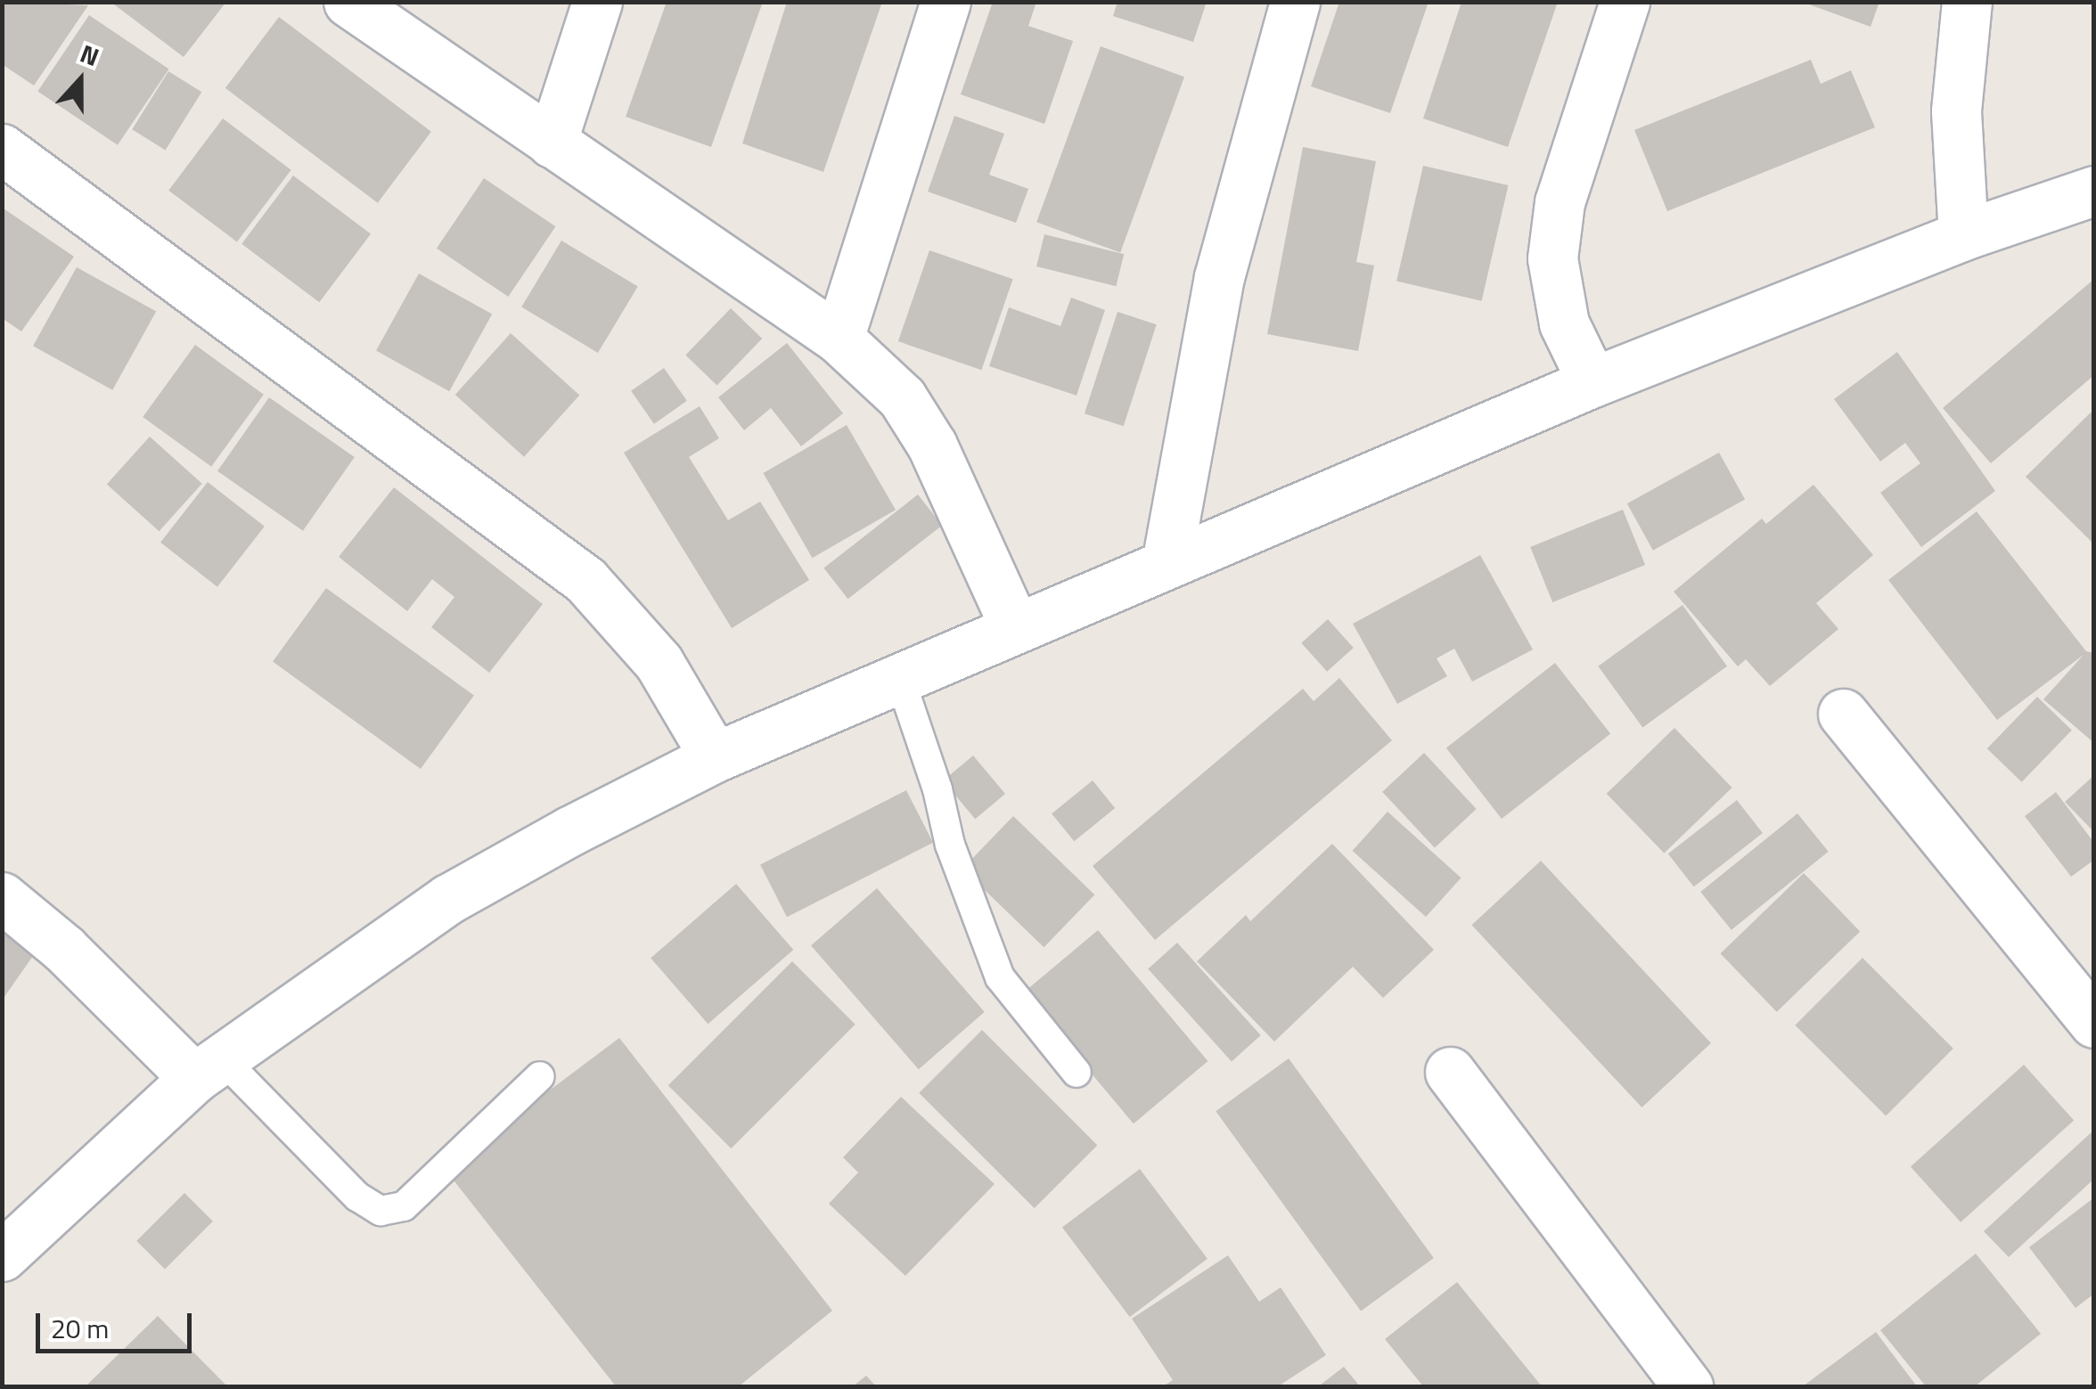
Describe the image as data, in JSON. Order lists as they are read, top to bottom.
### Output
{
  "scale_bar": "20 m",
  "north": "top"
}
